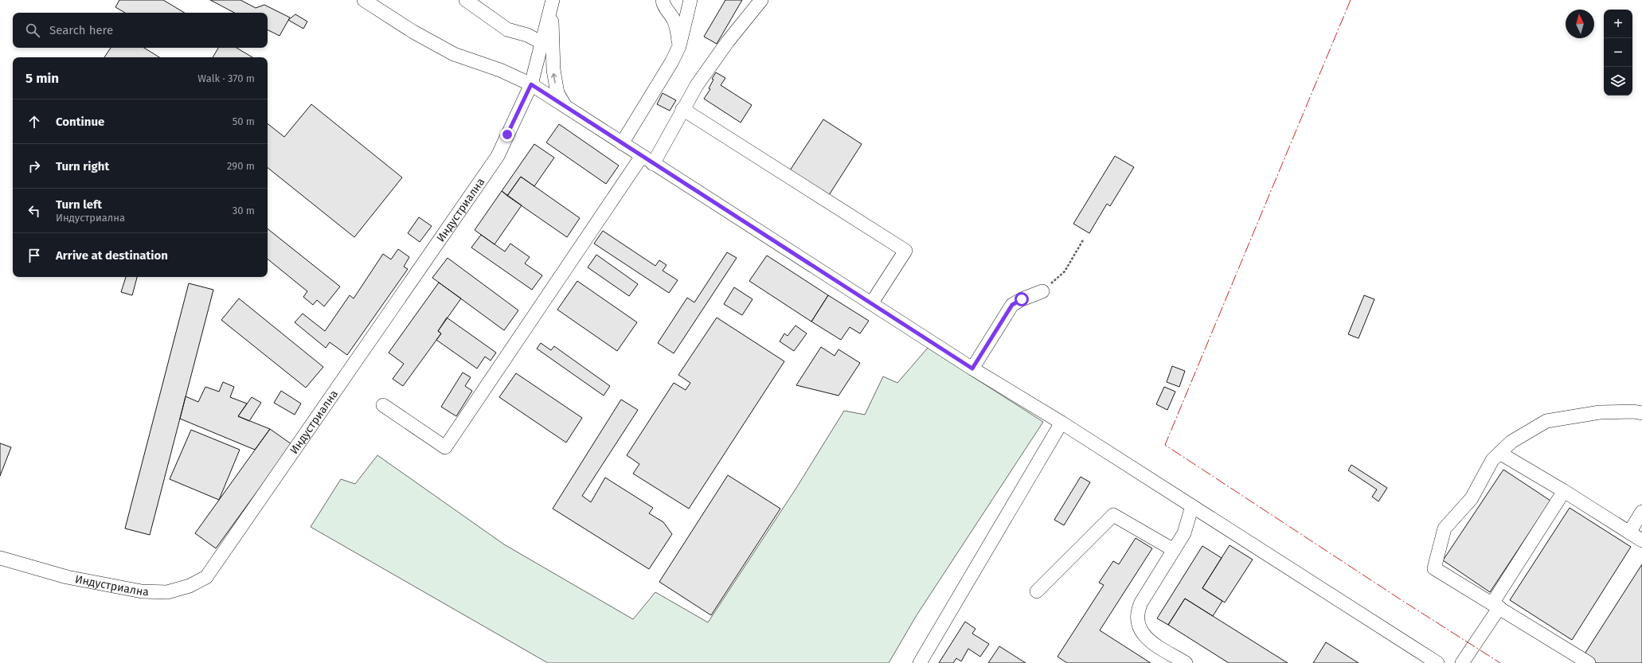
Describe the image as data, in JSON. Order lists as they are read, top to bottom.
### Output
{
  "streets": {
    "street": ["Индустриална"]
  },
  "north": "top",
  "page": {
    "map_buttons": ["+", "−"],
    "search": "Search here",
    "heading": ["5 min", "Walk · 370 m"],
    "list": [
      ["Continue", "50 m"],
      ["Turn right", "290 m"],
      ["Turn left", "Индустриална", "30 m"],
      "Arrive at destination"
    ]
  }
}
